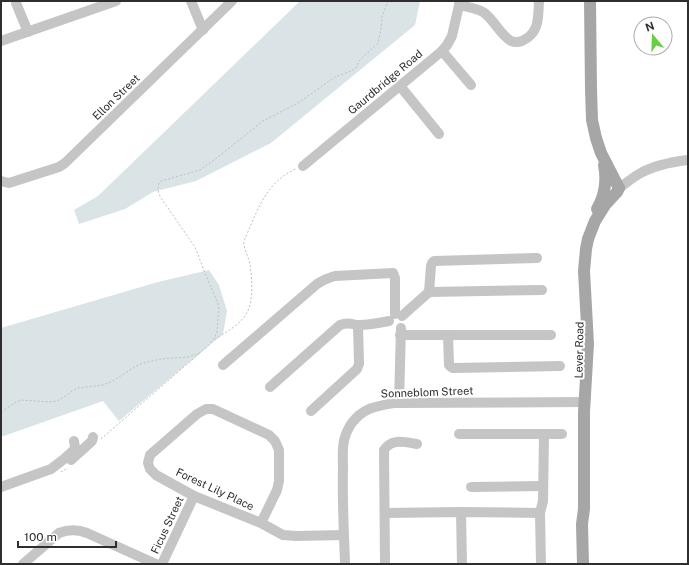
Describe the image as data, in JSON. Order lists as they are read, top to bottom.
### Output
{
  "streets": {
    "main road": ["Lever Road"],
    "street": [
      "Gaurdbridge Road",
      "Ellon Street",
      "Sonneblom Street",
      "Forest Lily Place",
      "Ficus Street"
    ]
  },
  "crossings": [
    ["Lever Road", "Sonneblom Street"],
    ["Sonneblom Street", "Forest Lily Place"],
    ["Forest Lily Place", "Ficus Street"]
  ],
  "scale_bar": "100 m",
  "north": "top"
}
